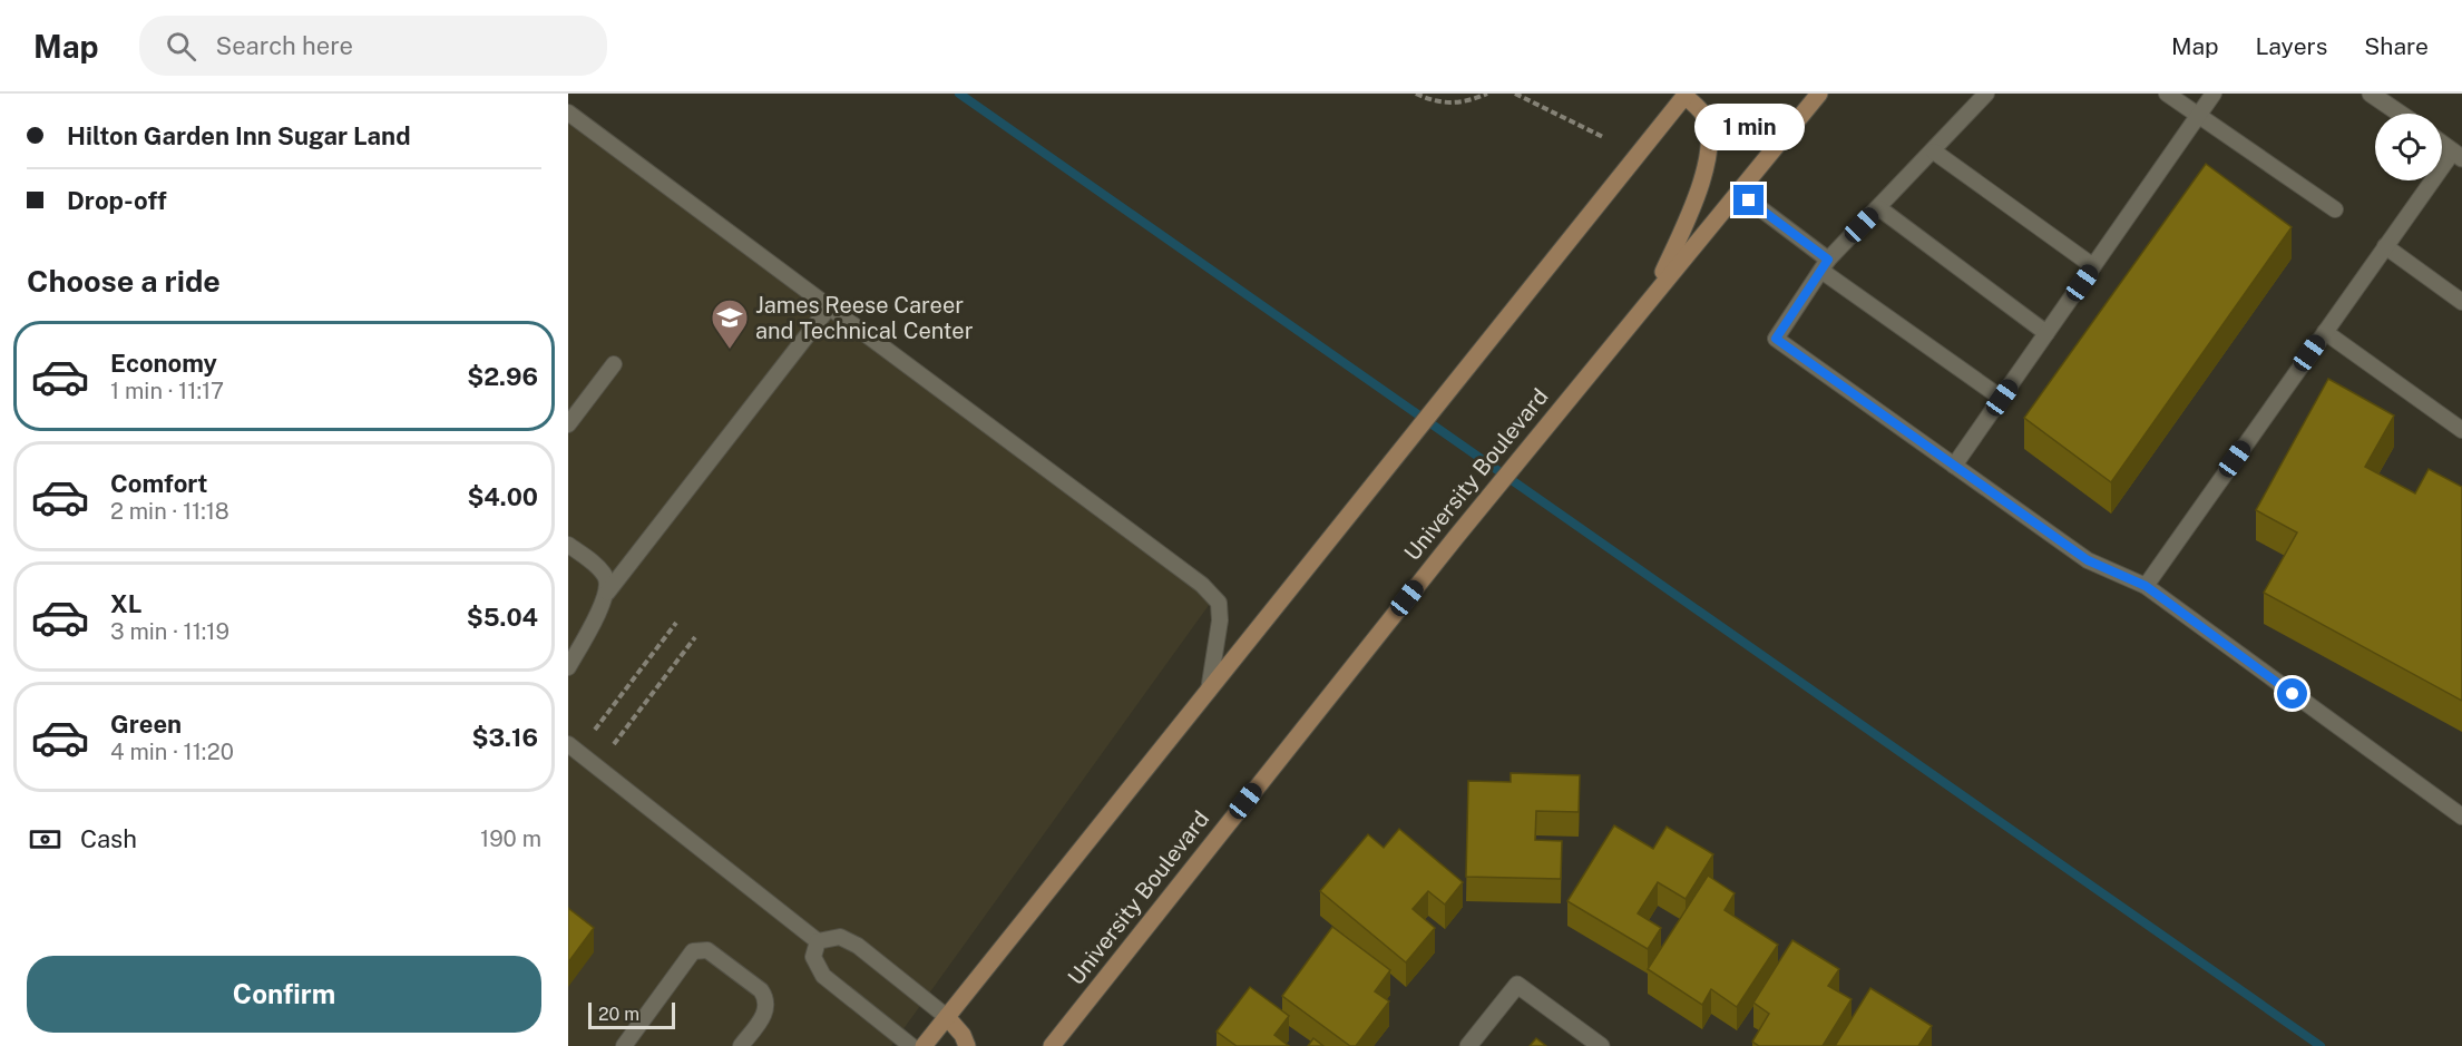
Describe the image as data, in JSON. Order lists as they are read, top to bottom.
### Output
{
  "streets": {
    "main road": ["University Boulevard"]
  },
  "places": {
    "school or university": ["James Reese Career and Technical Center"]
  },
  "scale_bar": "20 m",
  "page": {
    "header": "Map",
    "search": "Search here",
    "nav": ["Map", "Layers", "Share"],
    "banner": ["Hilton Garden Inn Sugar Land", "Drop-off"],
    "bubble": "1 min",
    "heading": "Choose a ride",
    "list": [
      {
        "name": "Economy",
        "note": "1 min · 11:17",
        "value": "$2.96"
      },
      {
        "name": "Comfort",
        "note": "2 min · 11:18",
        "value": "$4.00"
      },
      {
        "name": "XL",
        "note": "3 min · 11:19",
        "value": "$5.04"
      },
      {
        "name": "Green",
        "note": "4 min · 11:20",
        "value": "$3.16"
      }
    ],
    "pay": ["Cash", "190 m"],
    "buttons": "Confirm",
    "scale": "20 m"
  }
}
